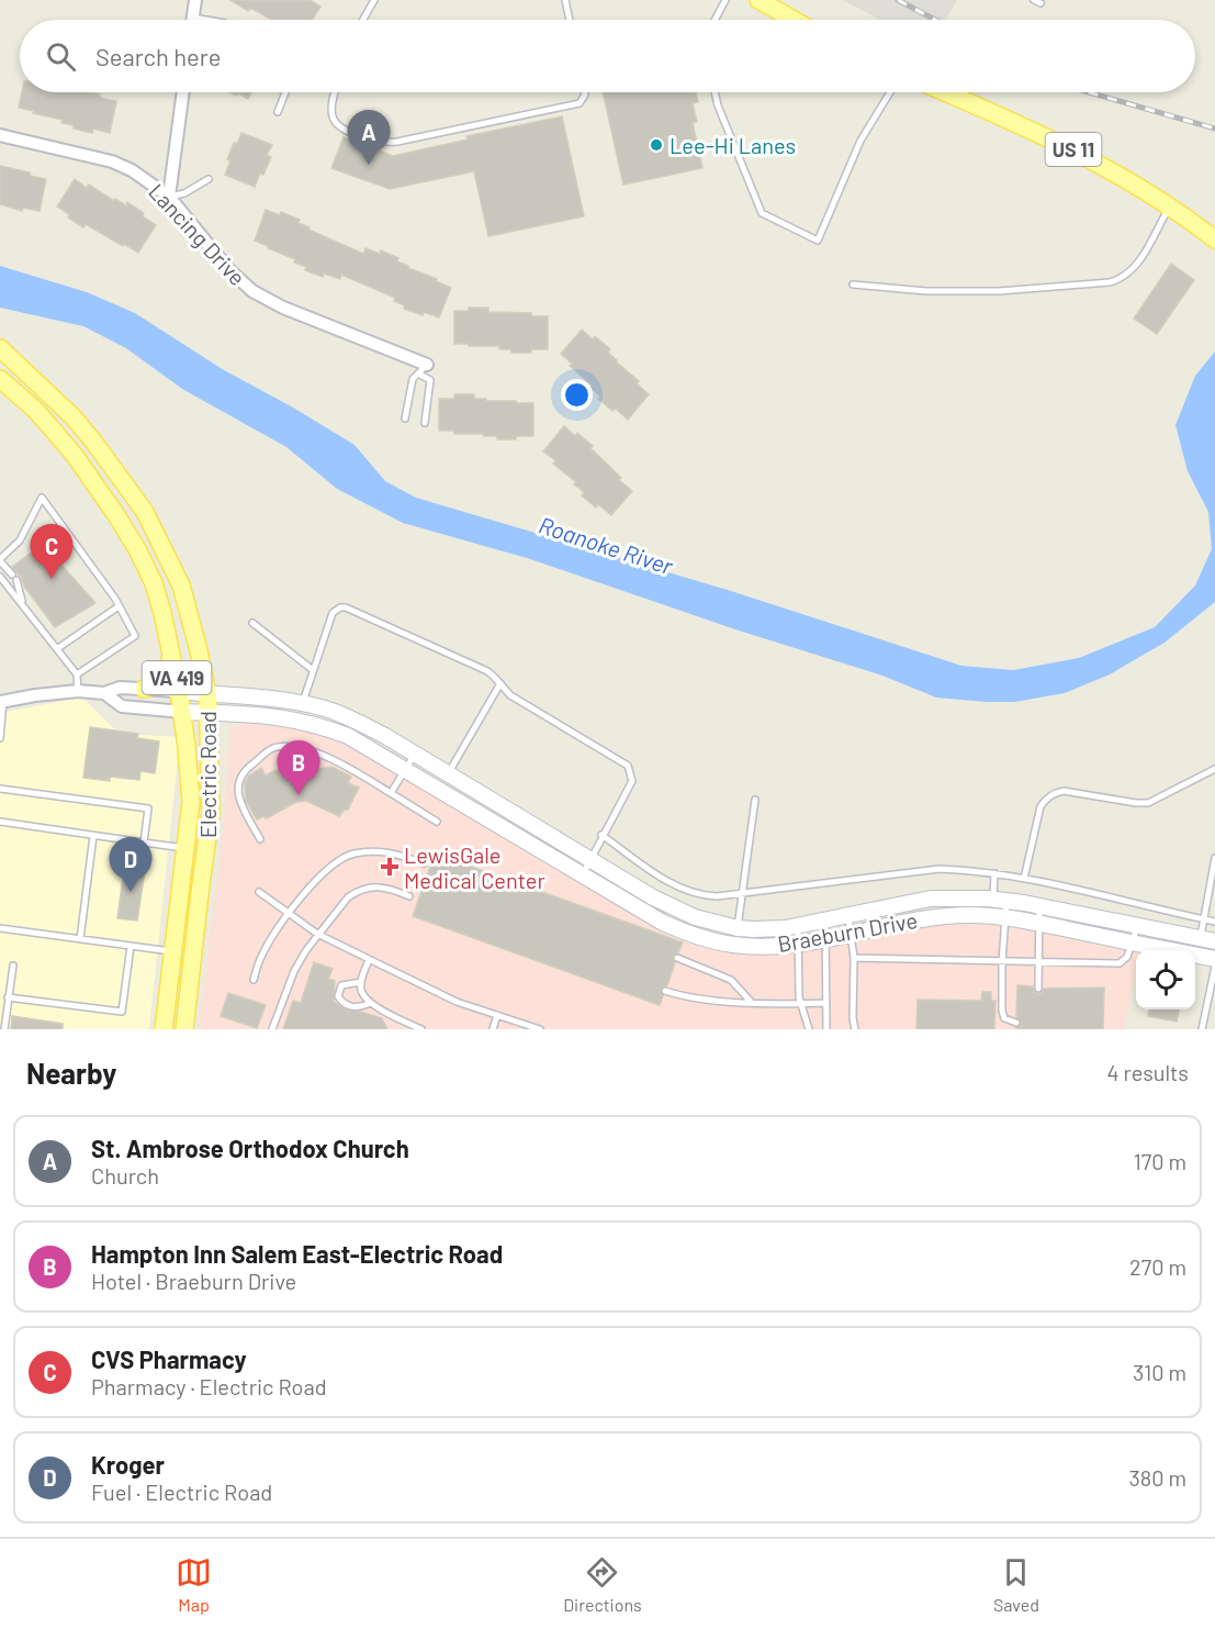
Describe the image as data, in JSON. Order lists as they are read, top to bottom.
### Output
{
  "streets": {
    "main road": ["US 11", "VA 419", "Electric Road"],
    "street": ["Lancing Drive", "Braeburn Drive"]
  },
  "crossings": [
    ["Electric Road", "Braeburn Drive"]
  ],
  "water": ["Roanoke River"],
  "places": {
    "other": ["Lee-Hi Lanes"],
    "health": ["LewisGale Medical Center"]
  },
  "page": {
    "search": "Search here",
    "pins": [
      "A",
      "C",
      "B",
      "D"
    ],
    "heading": ["Nearby", "4 results"],
    "list": [
      {
        "mark": "A",
        "name": "St. Ambrose Orthodox Church",
        "note": "Church",
        "value": "170 m"
      },
      {
        "mark": "B",
        "name": "Hampton Inn Salem East-Electric Road",
        "note": "Hotel · Braeburn Drive",
        "value": "270 m"
      },
      {
        "mark": "C",
        "name": "CVS Pharmacy",
        "note": "Pharmacy · Electric Road",
        "value": "310 m"
      },
      {
        "mark": "D",
        "name": "Kroger",
        "note": "Fuel · Electric Road",
        "value": "380 m"
      }
    ],
    "nav": ["Map", "Directions", "Saved"]
  }
}
